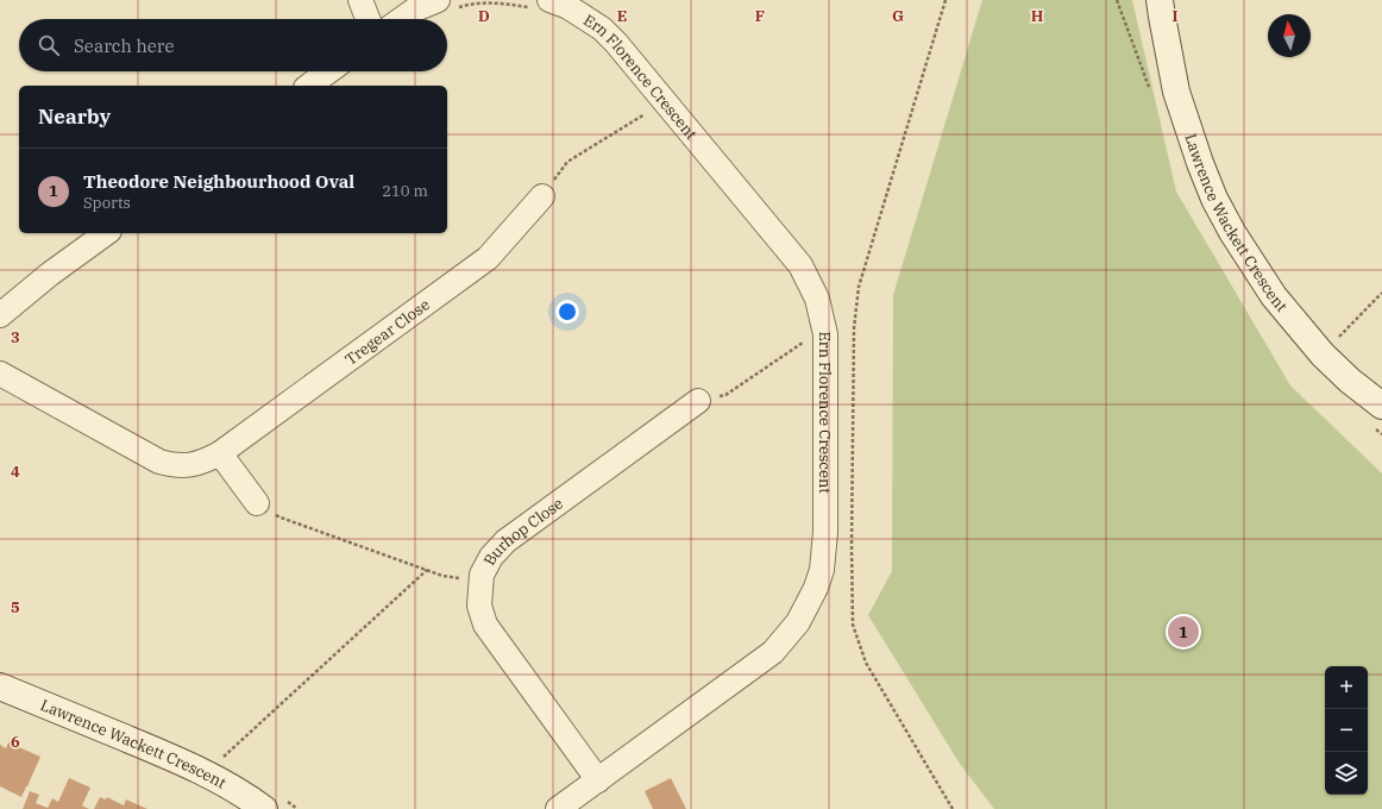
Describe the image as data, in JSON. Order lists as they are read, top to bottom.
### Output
{
  "streets": {
    "street": [
      "Ern Florence Crescent",
      "Lawrence Wackett Crescent",
      "Tregear Close",
      "Burhop Close"
    ]
  },
  "crossings": [
    ["Ern Florence Crescent", "Burhop Close"]
  ],
  "north": "top",
  "page": {
    "search": "Search here",
    "heading": "Nearby",
    "list": [
      {
        "mark": "1",
        "name": "Theodore Neighbourhood Oval",
        "note": "Sports",
        "value": "210 m"
      }
    ],
    "pins": "1",
    "map_buttons": ["+", "−"]
  },
  "grid": {
    "columns": [
      "D",
      "E",
      "F",
      "G",
      "H",
      "I"
    ],
    "rows": [
      "3",
      "4",
      "5",
      "6"
    ]
  }
}
